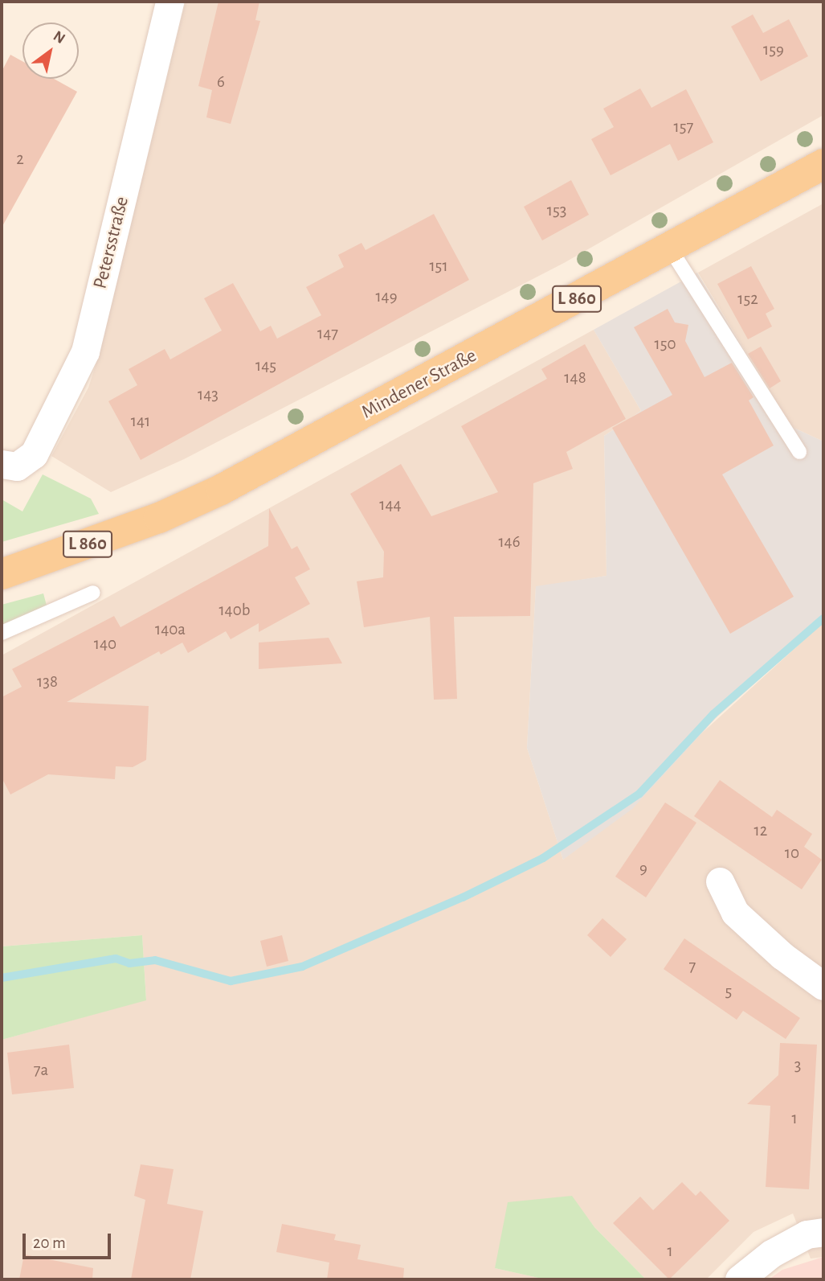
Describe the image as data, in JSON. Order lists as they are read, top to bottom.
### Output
{
  "streets": {
    "main road": ["L 860", "Mindener Straße"],
    "street": ["Petersstraße"]
  },
  "house_numbers": [
    "159",
    "6",
    "157",
    "2",
    "153",
    "151",
    "149",
    "152",
    "147",
    "150",
    "145",
    "148",
    "143",
    "141",
    "144",
    "146",
    "140b",
    "140a",
    "140",
    "138",
    "12",
    "10",
    "9",
    "7",
    "5",
    "3",
    "7a",
    "1",
    "1"
  ],
  "scale_bar": "20 m",
  "north": "top right"
}
